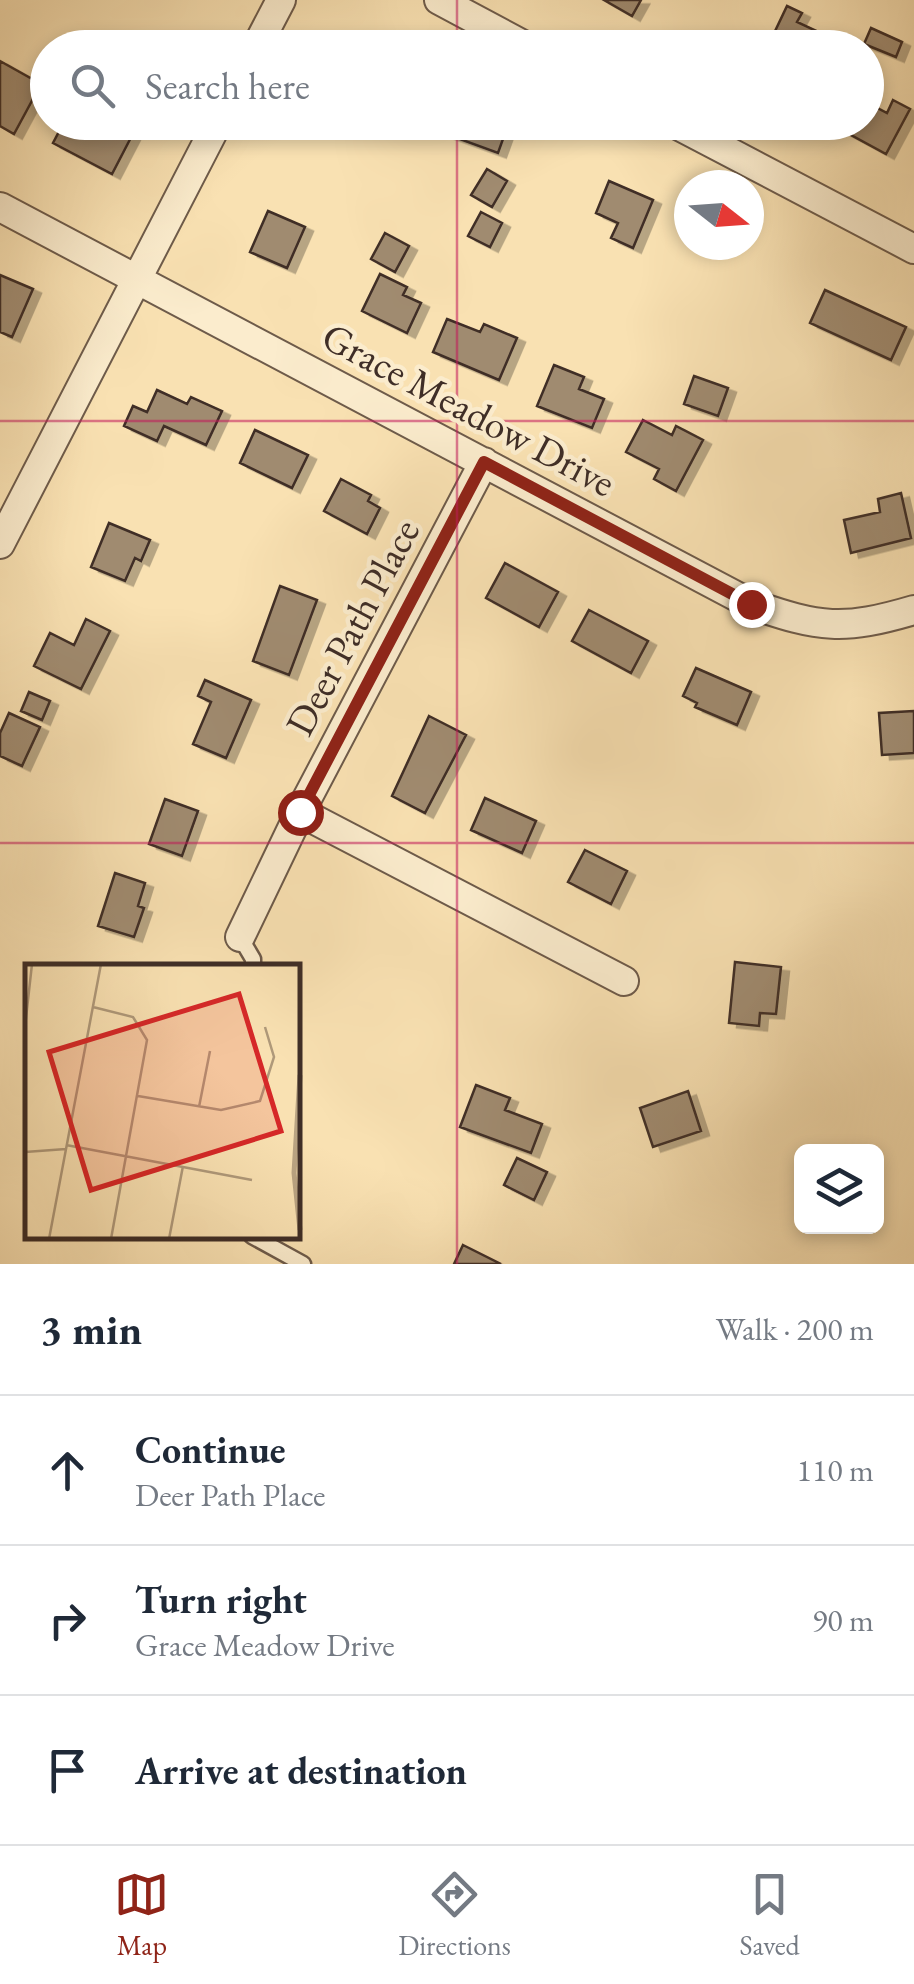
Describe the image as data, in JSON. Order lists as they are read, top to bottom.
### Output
{
  "streets": {
    "street": ["Grace Meadow Drive", "Deer Path Place"]
  },
  "crossings": [
    ["Grace Meadow Drive", "Deer Path Place"]
  ],
  "north": "right",
  "page": {
    "search": "Search here",
    "heading": ["3 min", "Walk · 200 m"],
    "list": [
      ["Continue", "Deer Path Place", "110 m"],
      ["Turn right", "Grace Meadow Drive", "90 m"],
      "Arrive at destination"
    ],
    "nav": ["Map", "Directions", "Saved"]
  }
}
